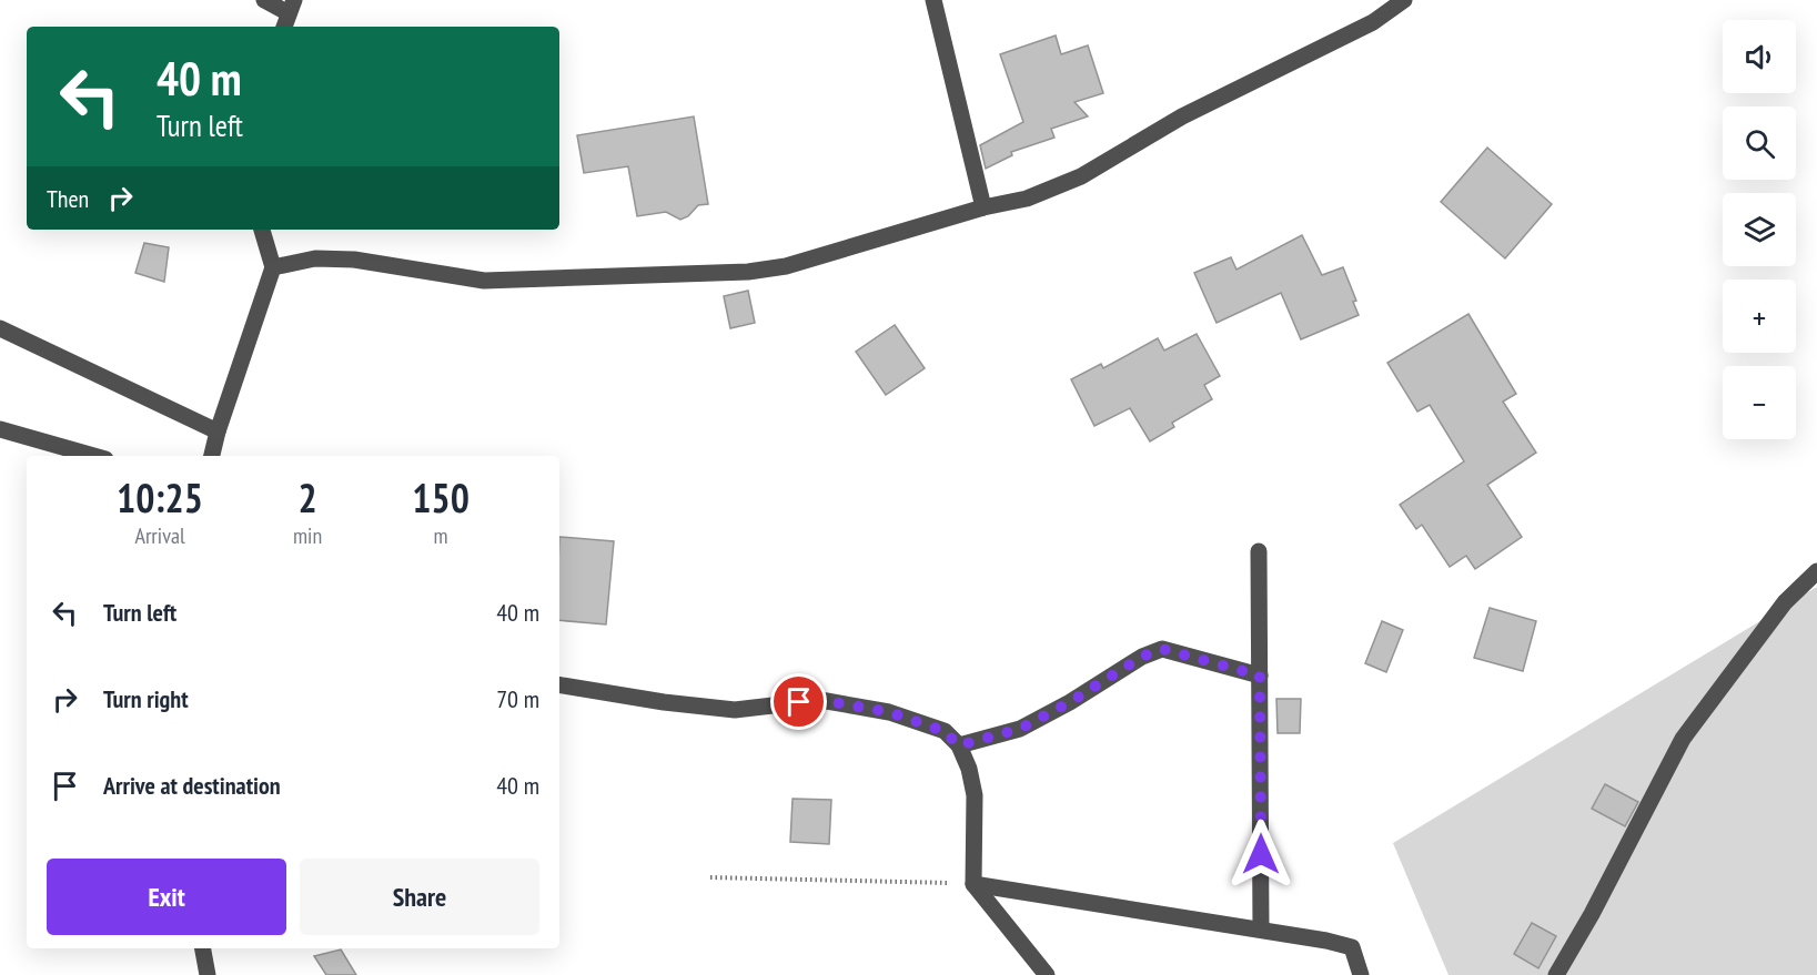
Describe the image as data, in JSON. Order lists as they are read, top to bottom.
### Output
{
  "page": {
    "map_buttons": ["+", "−"],
    "turn": ["40 m", "Turn left"],
    "then": "Then",
    "eta": [
      "10:25",
      "Arrival",
      "2",
      "min",
      "150",
      "m"
    ],
    "list": [
      {
        "name": "Turn left",
        "value": "40 m"
      },
      {
        "name": "Turn right",
        "value": "70 m"
      },
      {
        "name": "Arrive at destination",
        "value": "40 m"
      }
    ],
    "buttons": ["Exit", "Share"]
  }
}
